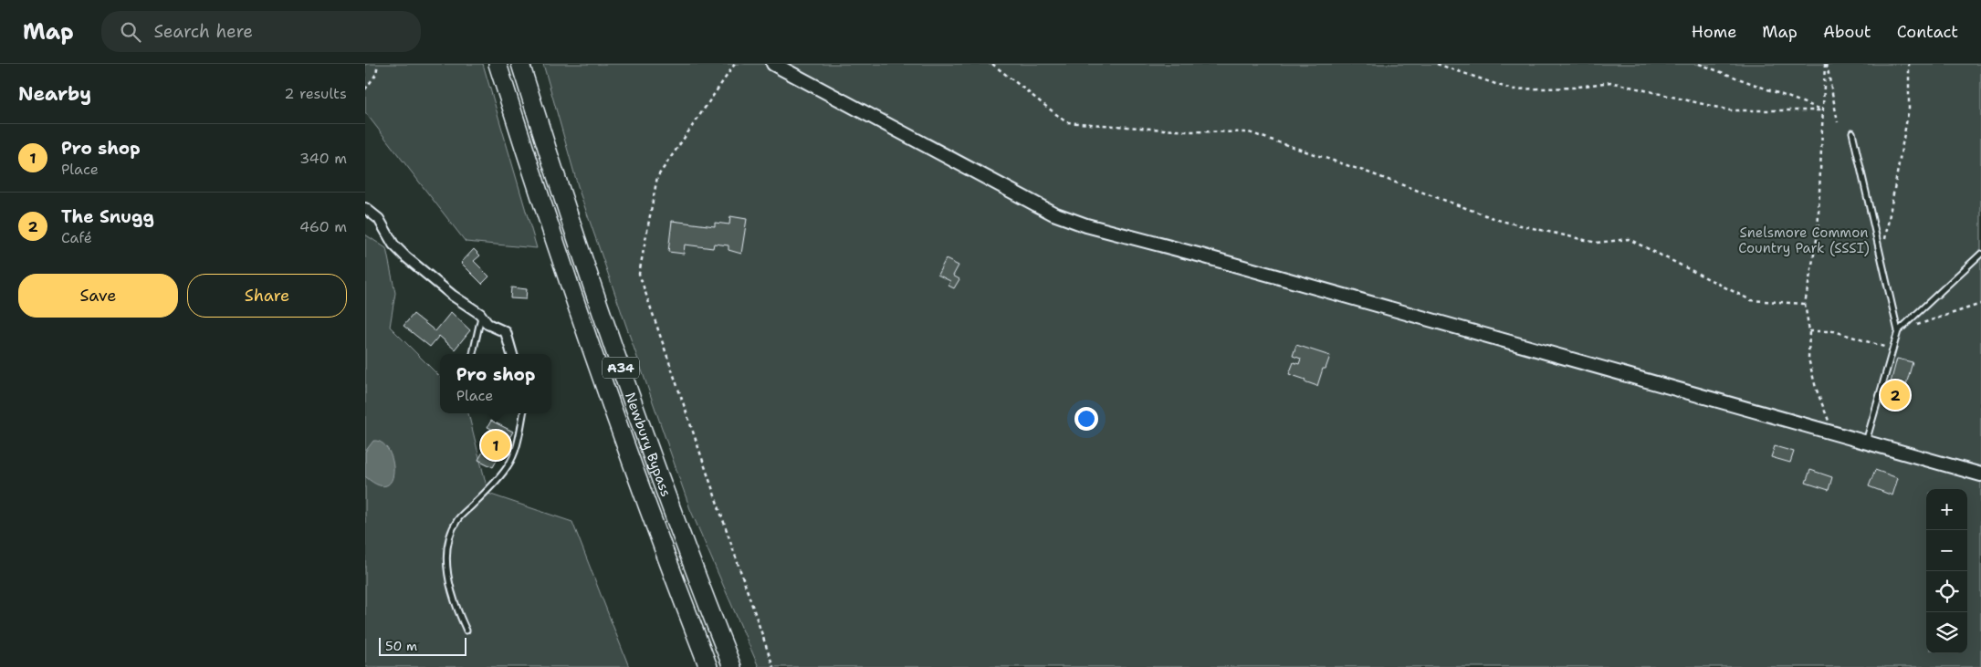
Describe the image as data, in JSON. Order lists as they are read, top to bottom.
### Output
{
  "streets": {
    "highway": ["A34", "Newbury Bypass"]
  },
  "parks": ["Snelsmore Common Country Park (SSSI)"],
  "scale_bar": "50 m",
  "page": {
    "header": "Map",
    "search": "Search here",
    "nav": [
      "Home",
      "Map",
      "About",
      "Contact"
    ],
    "heading": ["Nearby", "2 results"],
    "list": [
      {
        "mark": "1",
        "name": "Pro shop",
        "note": "Place",
        "value": "340 m"
      },
      {
        "mark": "2",
        "name": "The Snugg",
        "note": "Café",
        "value": "460 m"
      }
    ],
    "buttons": ["Save", "Share"],
    "popup": ["Pro shop", "Place"],
    "pins": ["2", "1"],
    "map_buttons": ["+", "−"],
    "scale": "50 m"
  }
}
